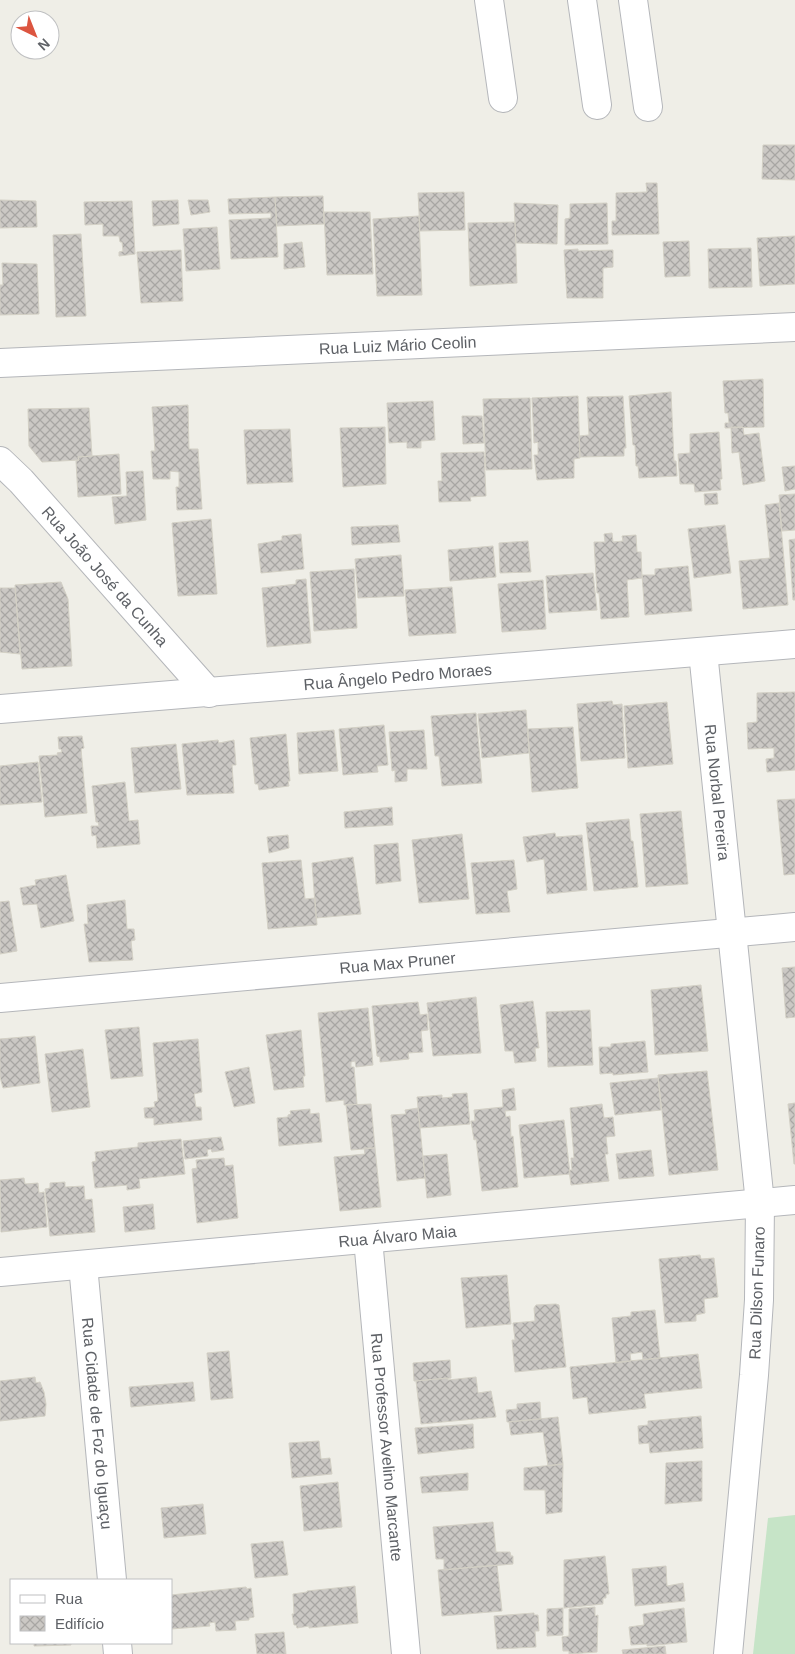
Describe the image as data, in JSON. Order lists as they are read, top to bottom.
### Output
{
  "streets": {
    "street": [
      "Rua Luiz Mário Ceolin",
      "Rua João José da Cunha",
      "Rua Ângelo Pedro Moraes",
      "Rua Norbal Pereira",
      "Rua Max Pruner",
      "Rua Álvaro Maia",
      "Rua Dilson Funaro",
      "Rua Cidade de Foz do Iguaçu",
      "Rua Professor Avelino Marcante"
    ]
  },
  "crossings": [
    ["Rua João José da Cunha", "Rua Ângelo Pedro Moraes"],
    ["Rua Ângelo Pedro Moraes", "Rua Norbal Pereira"],
    ["Rua Norbal Pereira", "Rua Max Pruner"],
    ["Rua Norbal Pereira", "Rua Dilson Funaro"],
    ["Rua Max Pruner", "Rua Dilson Funaro"],
    ["Rua Álvaro Maia", "Rua Dilson Funaro"],
    ["Rua Álvaro Maia", "Rua Cidade de Foz do Iguaçu"],
    ["Rua Álvaro Maia", "Rua Professor Avelino Marcante"]
  ],
  "legend": ["Rua", "Edifício"],
  "north": "bottom right"
}
